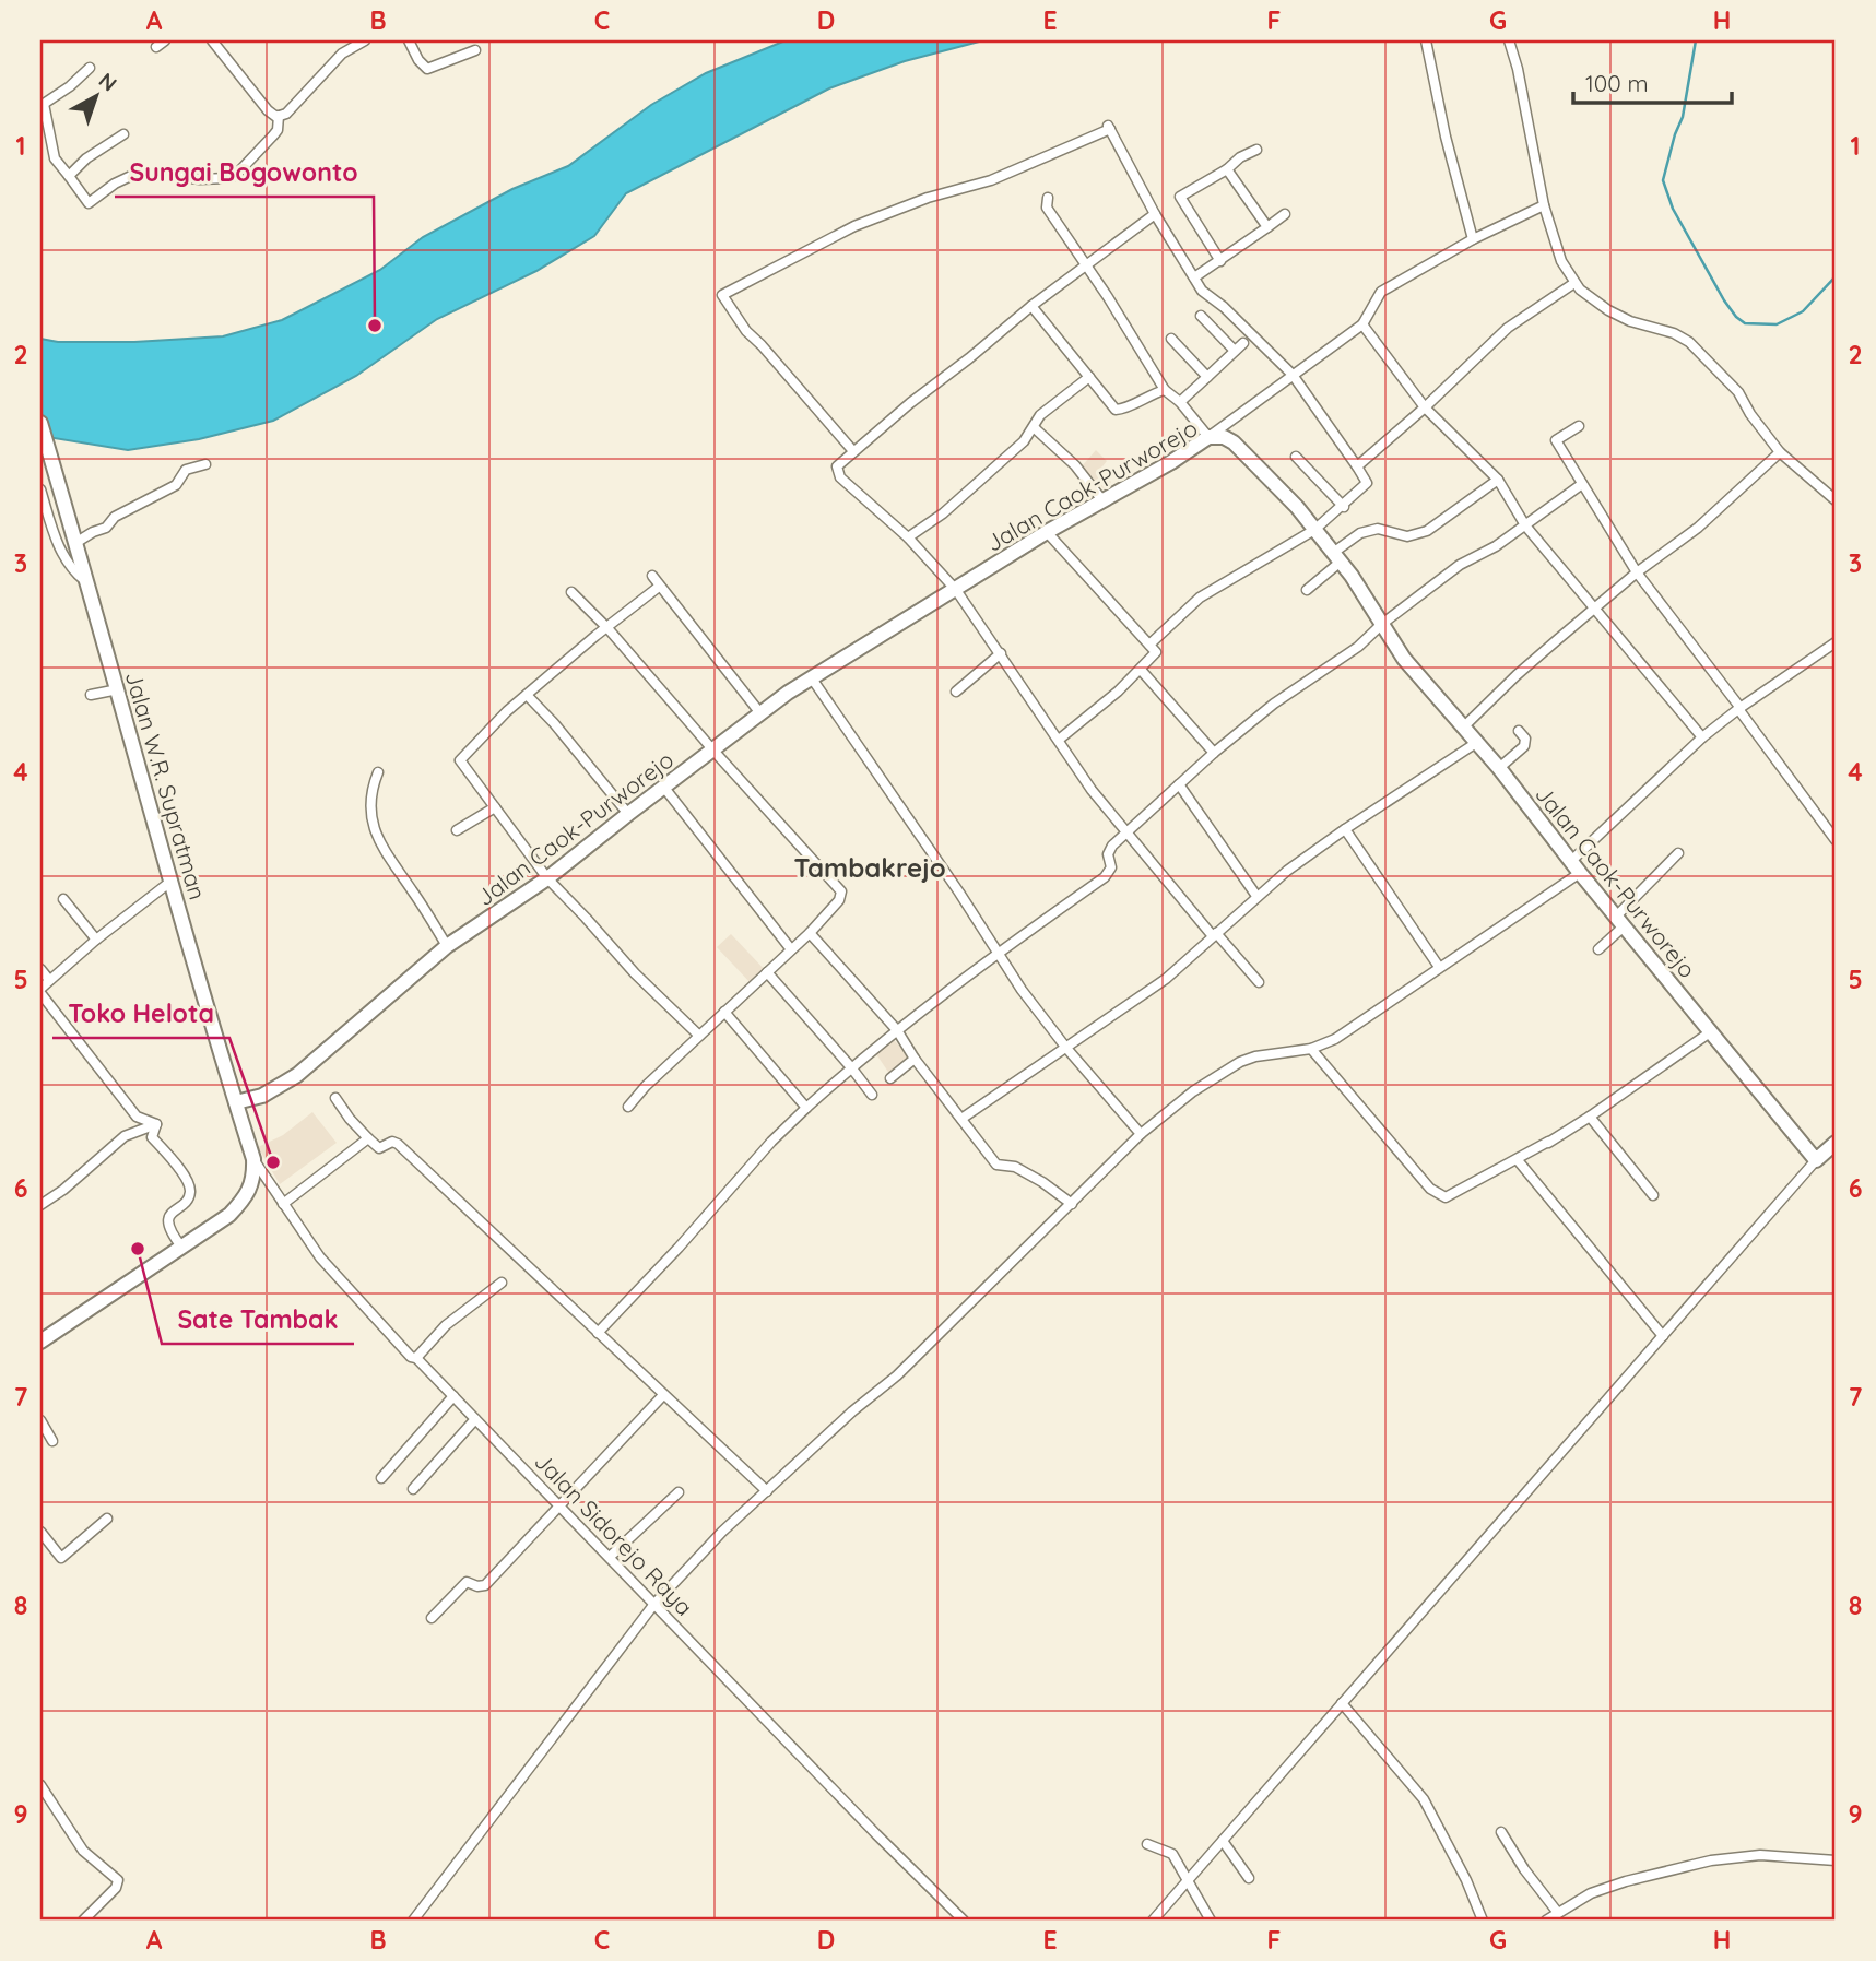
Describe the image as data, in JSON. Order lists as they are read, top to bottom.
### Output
{
  "streets": {
    "street": ["Jalan Caok-Purworejo", "Jalan W.R. Supratman", "Jalan Sidorejo Raya"]
  },
  "crossings": [
    ["Jalan Caok-Purworejo", "Jalan W.R. Supratman"],
    ["Jalan W.R. Supratman", "Jalan Sidorejo Raya"]
  ],
  "districts": ["Tambakrejo"],
  "places": ["Sungai Bogowonto", "Toko Helota", "Sate Tambak"],
  "scale_bar": "100 m",
  "north": "top right",
  "grid": {
    "columns": [
      "A",
      "B",
      "C",
      "D",
      "E",
      "F",
      "G",
      "H"
    ],
    "rows": [
      "1",
      "2",
      "3",
      "4",
      "5",
      "6",
      "7",
      "8",
      "9"
    ]
  }
}
